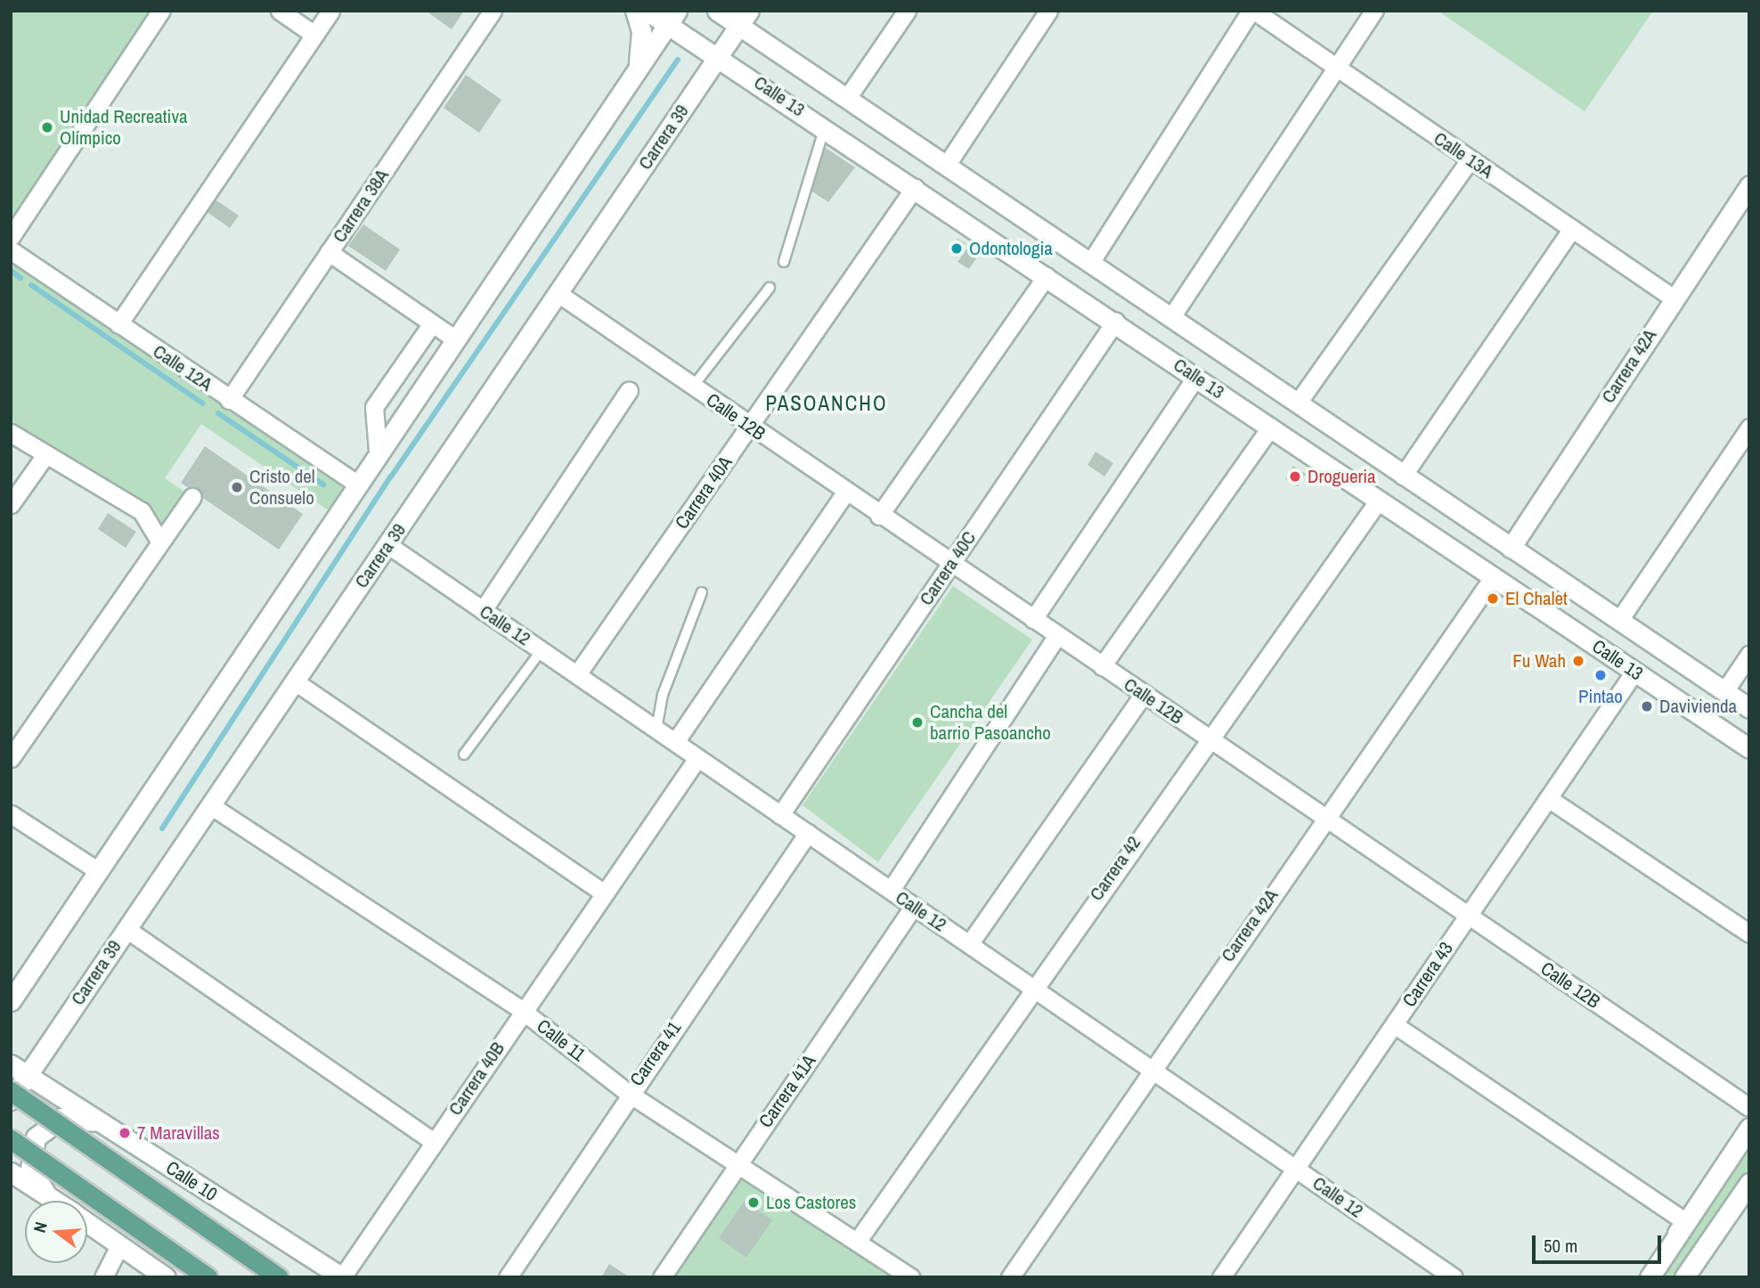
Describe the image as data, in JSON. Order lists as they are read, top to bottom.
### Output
{
  "streets": {
    "main road": [
      "Calle 13",
      "Carrera 39",
      "Carrera 42A",
      "Calle 10"
    ],
    "street": [
      "Calle 13A",
      "Carrera 38A",
      "Calle 12A",
      "Calle 12B",
      "Carrera 40A",
      "Carrera 40C",
      "Calle 12",
      "Carrera 42",
      "Carrera 43",
      "Calle 11",
      "Carrera 41",
      "Carrera 40B",
      "Carrera 41A"
    ]
  },
  "crossings": [
    ["Calle 13", "Carrera 39"],
    ["Calle 13", "Carrera 42A"],
    ["Calle 13", "Carrera 40A"],
    ["Calle 13", "Carrera 40C"],
    ["Calle 13", "Carrera 42"],
    ["Calle 13", "Carrera 43"],
    ["Carrera 39", "Calle 12B"],
    ["Carrera 39", "Calle 12"],
    ["Carrera 39", "Calle 11"],
    ["Carrera 39", "Calle 10"],
    ["Calle 13A", "Carrera 42A"],
    ["Carrera 38A", "Calle 12A"],
    ["Carrera 42A", "Calle 12B"],
    ["Carrera 42A", "Calle 12"],
    ["Calle 12B", "Carrera 40A"],
    ["Calle 12B", "Carrera 40C"],
    ["Calle 12B", "Carrera 42"],
    ["Calle 12B", "Carrera 43"],
    ["Carrera 40A", "Calle 12"],
    ["Carrera 40C", "Calle 12"],
    ["Calle 12", "Carrera 42"],
    ["Calle 12", "Carrera 43"],
    ["Calle 12", "Carrera 41"],
    ["Calle 12", "Carrera 40B"],
    ["Calle 12", "Carrera 41A"],
    ["Carrera 42", "Calle 11"],
    ["Calle 11", "Carrera 41"],
    ["Calle 11", "Carrera 40B"],
    ["Calle 11", "Carrera 41A"],
    ["Carrera 40B", "Calle 10"]
  ],
  "districts": ["PASOANCHO"],
  "places": [
    "Unidad Recreativa Olímpico",
    "Odontologia",
    "Drogueria",
    "Cristo del Consuelo",
    "El Chalet",
    "Fu Wah",
    "Pintao",
    "Davivienda",
    "Cancha del barrio Pasoancho",
    "7 Maravillas",
    "Los Castores"
  ],
  "scale_bar": "50 m",
  "north": "left"
}
